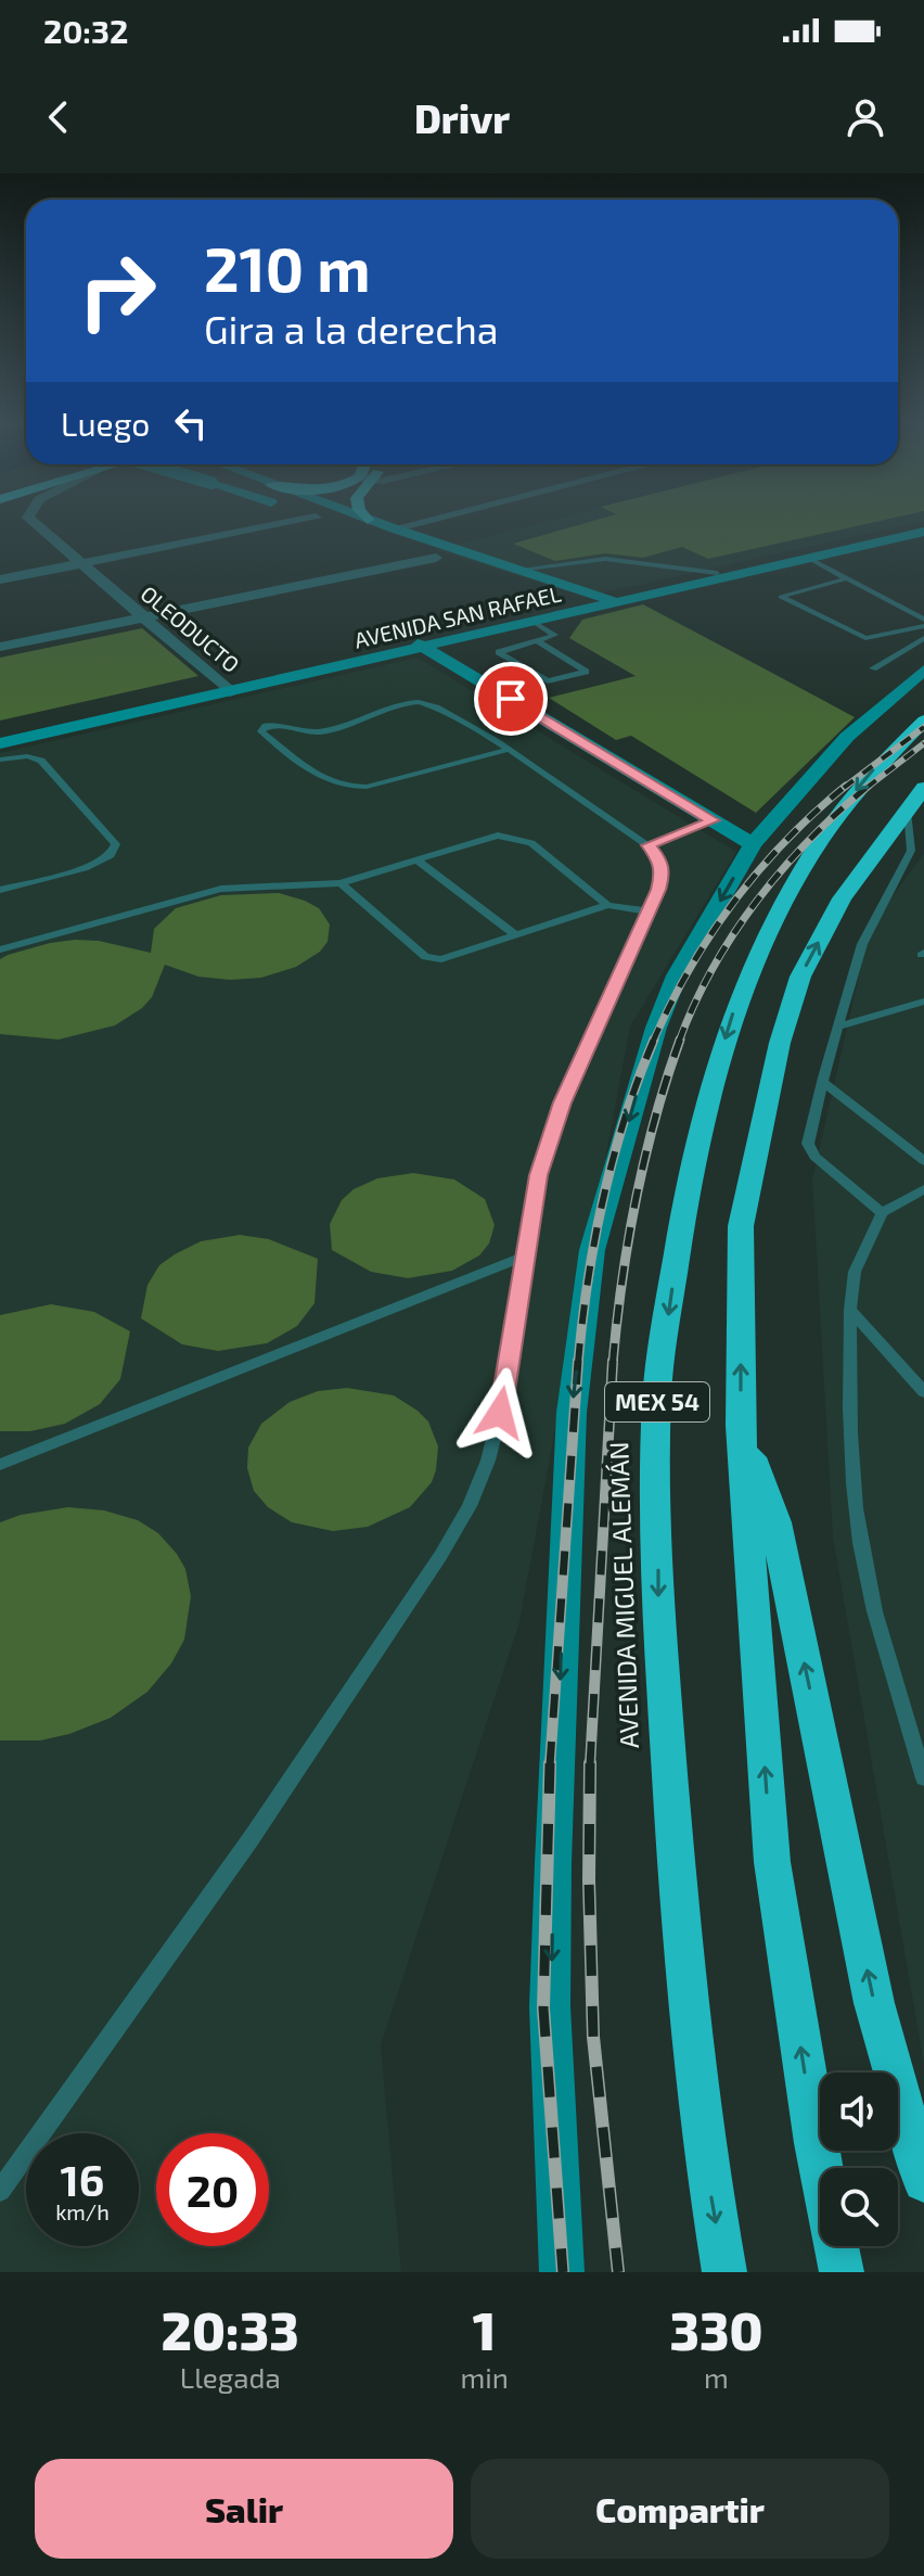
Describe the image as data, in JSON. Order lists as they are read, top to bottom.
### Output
{
  "streets": {
    "highway": ["MEX 54", "AVENIDA MIGUEL ALEMÁN"],
    "street": ["AVENIDA SAN RAFAEL", "OLEODUCTO"]
  },
  "crossings": [
    ["AVENIDA SAN RAFAEL", "OLEODUCTO"]
  ],
  "page": {
    "status": "20:32",
    "header": "Drivr",
    "turn": ["210 m", "Gira a la derecha"],
    "then": "Luego",
    "speed": "16 km/h",
    "limit": "20",
    "eta": [
      "20:33",
      "Llegada",
      "1",
      "min",
      "330",
      "m"
    ],
    "buttons": ["Salir", "Compartir"]
  }
}
